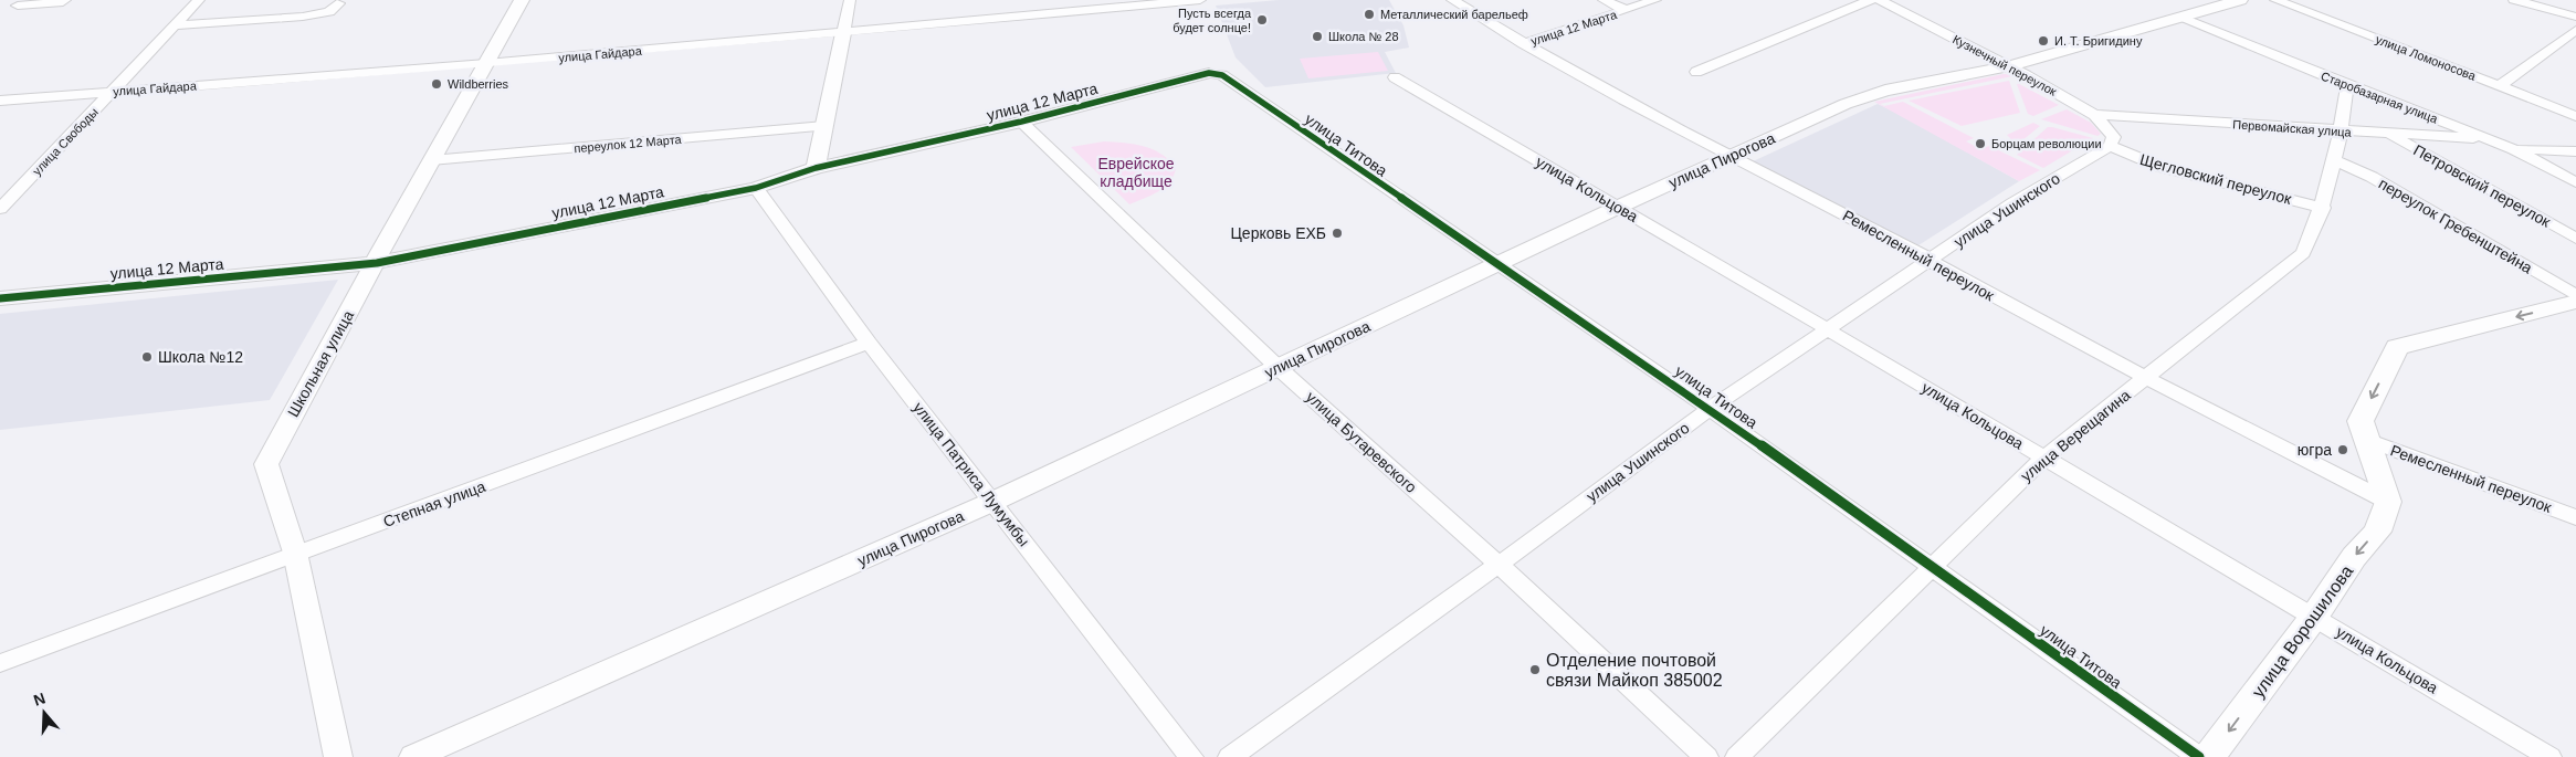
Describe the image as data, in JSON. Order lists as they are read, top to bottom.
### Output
{
  "streets": {
    "main road": ["улица Ворошилова"],
    "street": [
      "улица 12 Марта",
      "улица Гайдара",
      "улица Ломоносова",
      "Кузнечный переулок",
      "Старобазарная улица",
      "Первомайская улица",
      "улица Свободы",
      "переулок 12 Марта",
      "улица Титова",
      "улица Пирогова",
      "Щегловский переулок",
      "Петровский переулок",
      "улица Кольцова",
      "улица Ушинского",
      "переулок Гребенштейна",
      "Ремесленный переулок",
      "Школьная улица",
      "улица Верещагина",
      "улица Бутаревского",
      "улица Патриса Лумумбы",
      "Степная улица"
    ]
  },
  "crossings": [
    ["улица 12 Марта", "улица Титова"],
    ["улица 12 Марта", "Ремесленный переулок"],
    ["улица 12 Марта", "Школьная улица"],
    ["улица 12 Марта", "улица Бутаревского"],
    ["улица 12 Марта", "улица Патриса Лумумбы"],
    ["улица Гайдара", "улица Свободы"],
    ["улица Гайдара", "Школьная улица"],
    ["Кузнечный переулок", "Первомайская улица"],
    ["Кузнечный переулок", "улица Пирогова"],
    ["Кузнечный переулок", "Щегловский переулок"],
    ["Кузнечный переулок", "улица Ушинского"],
    ["Старобазарная улица", "Первомайская улица"],
    ["Старобазарная улица", "улица Пирогова"],
    ["Старобазарная улица", "улица Верещагина"],
    ["Первомайская улица", "Петровский переулок"],
    ["Первомайская улица", "улица Верещагина"],
    ["переулок 12 Марта", "Школьная улица"],
    ["улица Титова", "улица Пирогова"],
    ["улица Титова", "улица Ушинского"],
    ["улица Титова", "улица Верещагина"],
    ["улица Пирогова", "улица Кольцова"],
    ["улица Пирогова", "Ремесленный переулок"],
    ["улица Пирогова", "улица Бутаревского"],
    ["улица Пирогова", "улица Патриса Лумумбы"],
    ["Щегловский переулок", "улица Ушинского"],
    ["Щегловский переулок", "улица Верещагина"],
    ["улица Кольцова", "улица Ушинского"],
    ["улица Кольцова", "улица Верещагина"],
    ["улица Кольцова", "улица Ворошилова"],
    ["улица Ушинского", "Ремесленный переулок"],
    ["улица Ушинского", "улица Бутаревского"],
    ["переулок Гребенштейна", "улица Верещагина"],
    ["Ремесленный переулок", "улица Верещагина"],
    ["Ремесленный переулок", "улица Ворошилова"],
    ["Школьная улица", "Степная улица"],
    ["улица Патриса Лумумбы", "Степная улица"]
  ],
  "one_way": ["улица Ворошилова"],
  "parks": ["Еврейское кладбище"],
  "places": [
    "Металлический барельеф",
    "Пусть всегда будет солнце!",
    "Школа № 28",
    "И. Т. Бригидину",
    "Wildberries",
    "Борцам революции",
    "Церковь ЕХБ",
    "Школа №12",
    "югра",
    "Отделение почтовой связи Майкоп 385002"
  ],
  "north": "top"
}
